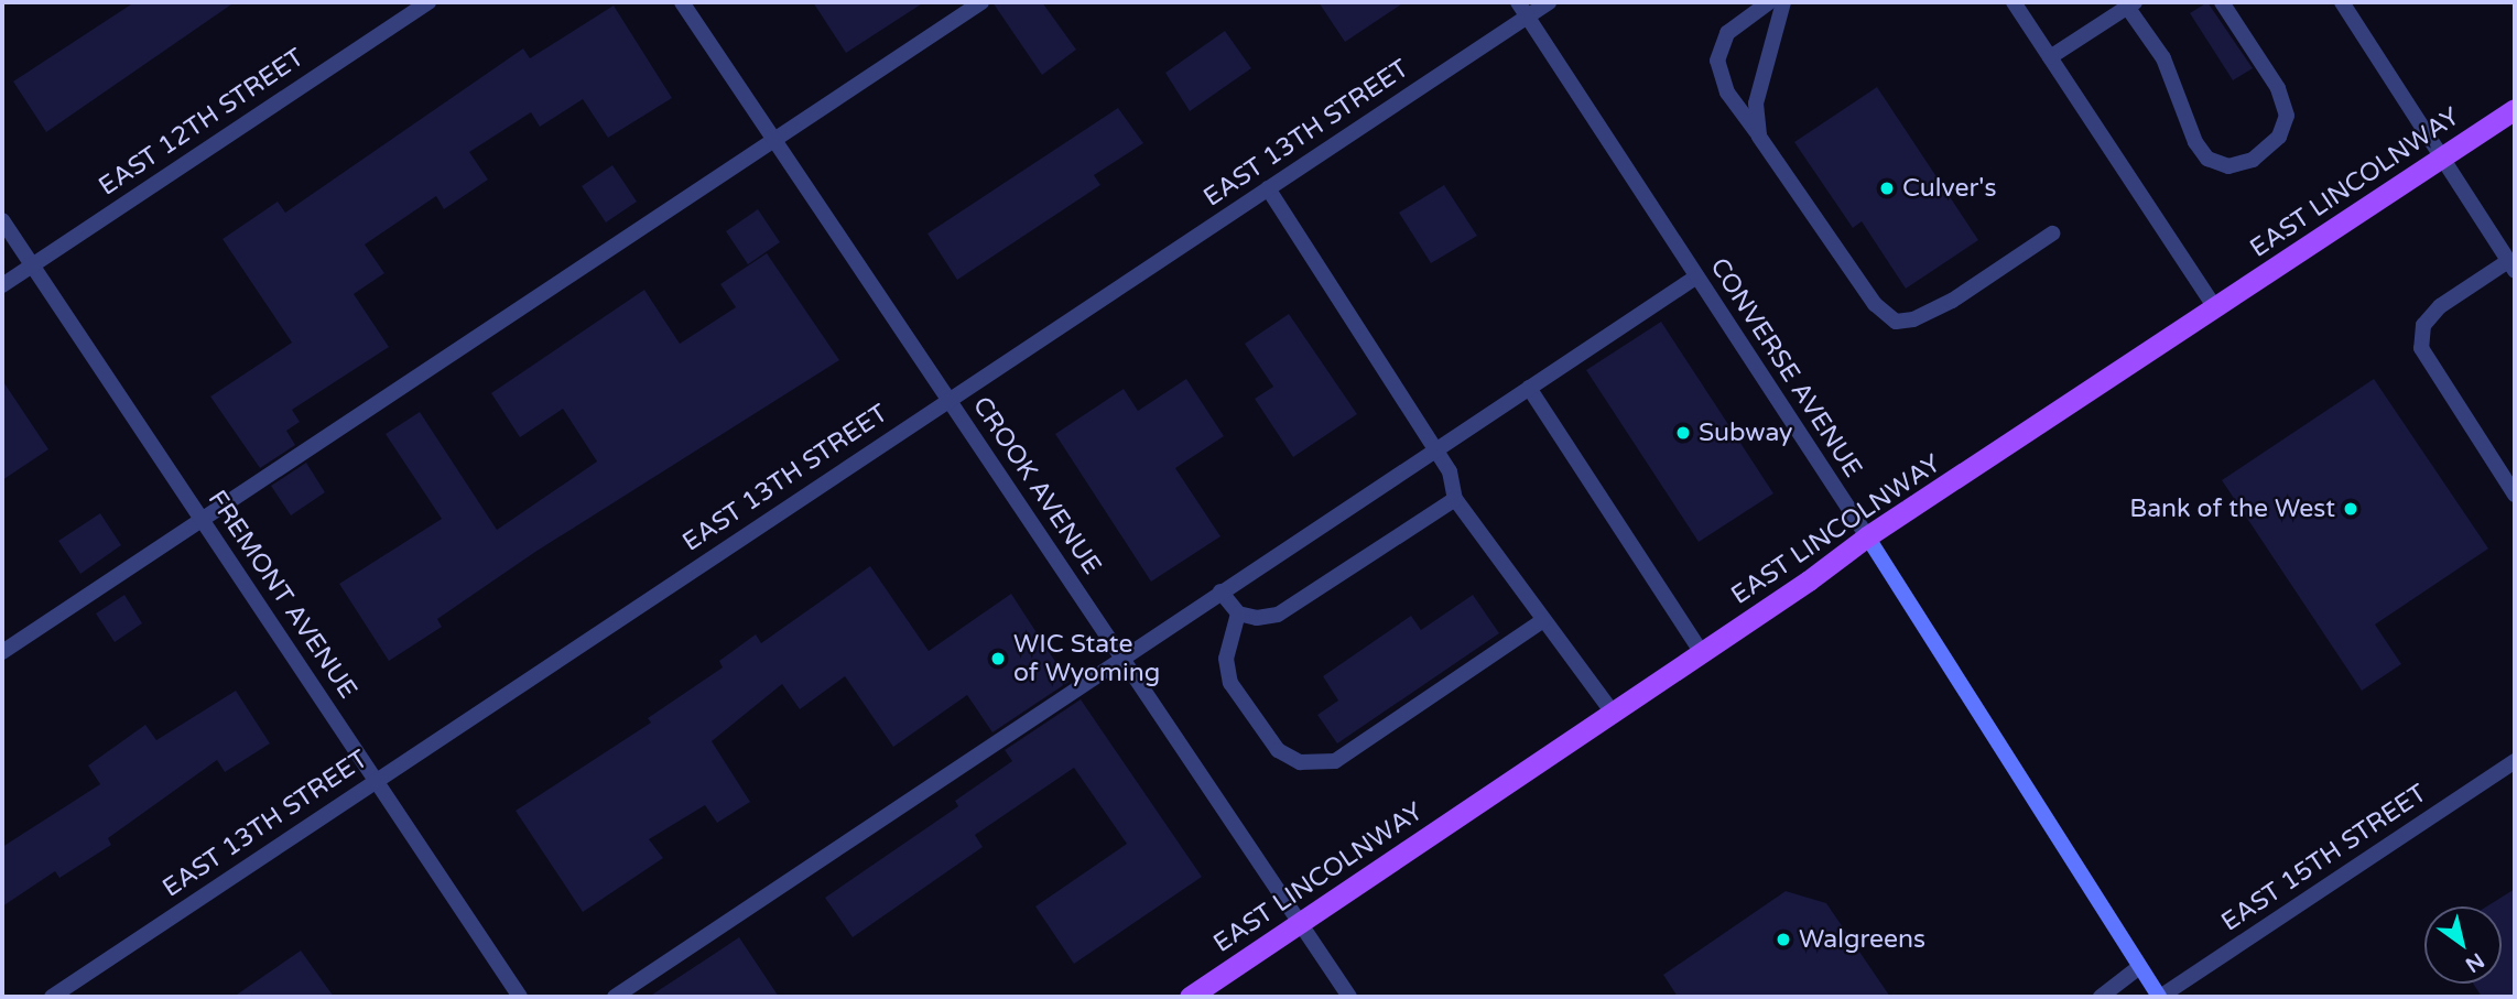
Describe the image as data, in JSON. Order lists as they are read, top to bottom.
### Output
{
  "streets": {
    "main road": ["EAST LINCOLNWAY", "CONVERSE AVENUE"],
    "street": [
      "EAST 12TH STREET",
      "EAST 13TH STREET",
      "CROOK AVENUE",
      "FREMONT AVENUE",
      "EAST 15TH STREET"
    ]
  },
  "crossings": [
    ["EAST 12TH STREET", "FREMONT AVENUE"],
    ["EAST 13TH STREET", "CONVERSE AVENUE"],
    ["EAST 13TH STREET", "CROOK AVENUE"],
    ["EAST 13TH STREET", "FREMONT AVENUE"],
    ["EAST LINCOLNWAY", "CONVERSE AVENUE"],
    ["EAST LINCOLNWAY", "CROOK AVENUE"],
    ["CONVERSE AVENUE", "EAST 15TH STREET"]
  ],
  "places": [
    "Culver's",
    "Subway",
    "Bank of the West",
    "WIC State of Wyoming",
    "Walgreens"
  ],
  "north": "bottom right"
}
